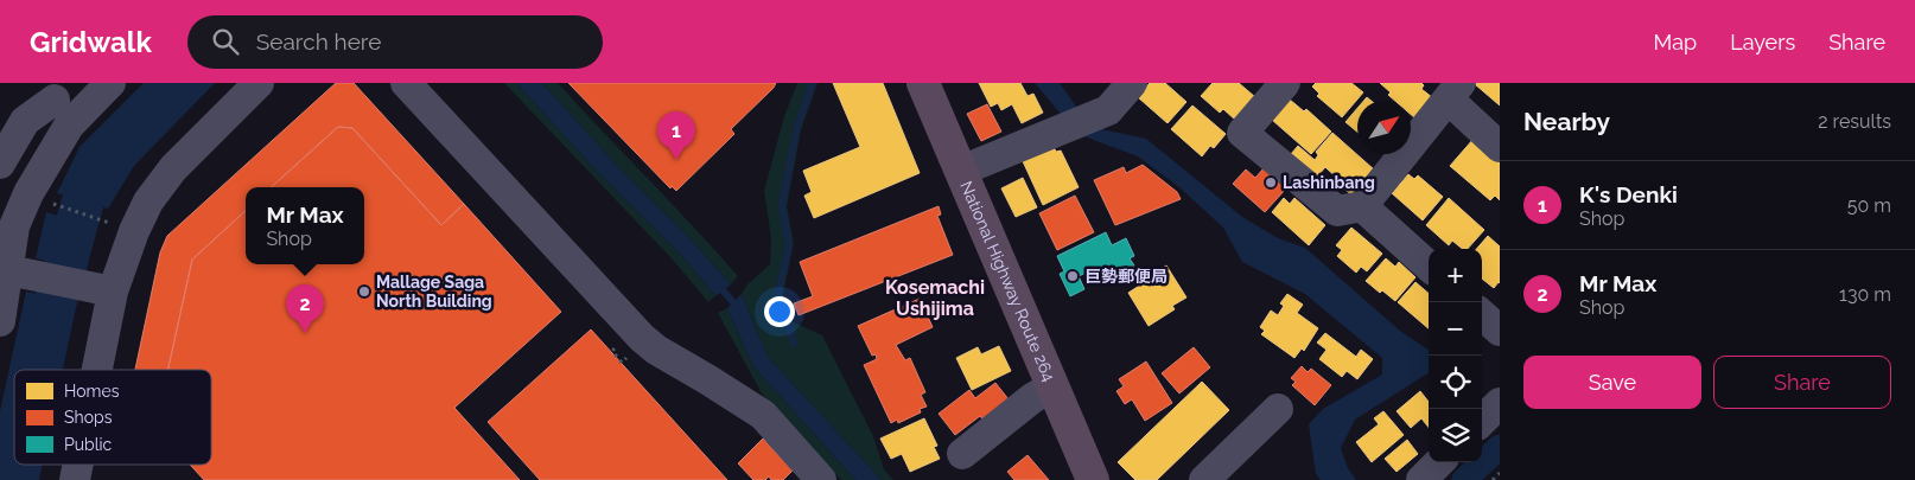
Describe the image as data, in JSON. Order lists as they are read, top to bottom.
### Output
{
  "streets": {
    "highway": ["National Highway Route 264"]
  },
  "districts": ["Kosemachi Ushijima"],
  "places": ["Lashinbang", "巨勢郵便局", "Mallage Saga North Building"],
  "legend": ["Homes", "Shops", "Public"],
  "north": "top right",
  "page": {
    "header": "Gridwalk",
    "search": "Search here",
    "nav": ["Map", "Layers", "Share"],
    "heading": ["Nearby", "2 results"],
    "pins": ["1", "2"],
    "list": [
      {
        "mark": "1",
        "name": "K's Denki",
        "note": "Shop",
        "value": "50 m"
      },
      {
        "mark": "2",
        "name": "Mr Max",
        "note": "Shop",
        "value": "130 m"
      }
    ],
    "popup": ["Mr Max", "Shop"],
    "map_buttons": ["+", "−"],
    "buttons": ["Save", "Share"]
  }
}
